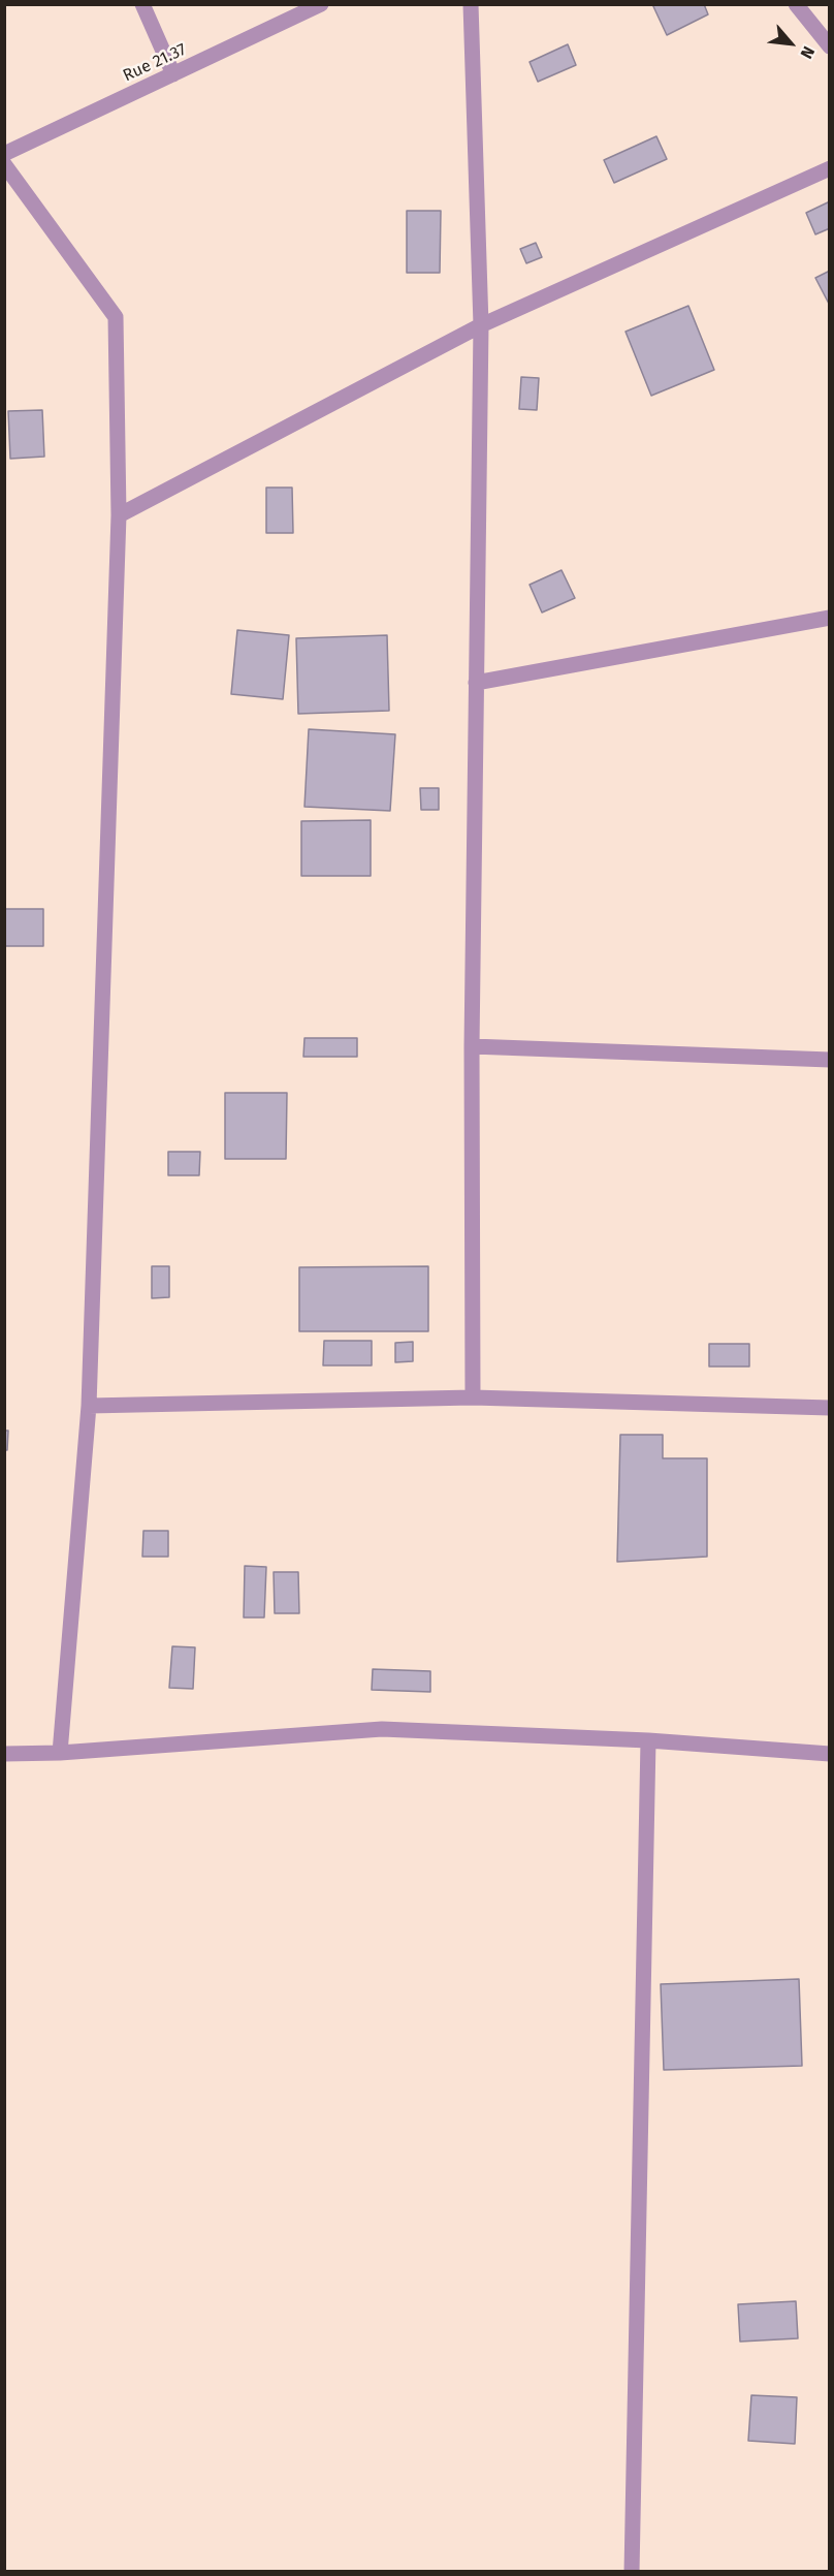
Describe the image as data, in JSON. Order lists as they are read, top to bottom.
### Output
{
  "streets": {
    "street": ["Rue 21.37"]
  },
  "north": "bottom right"
}
